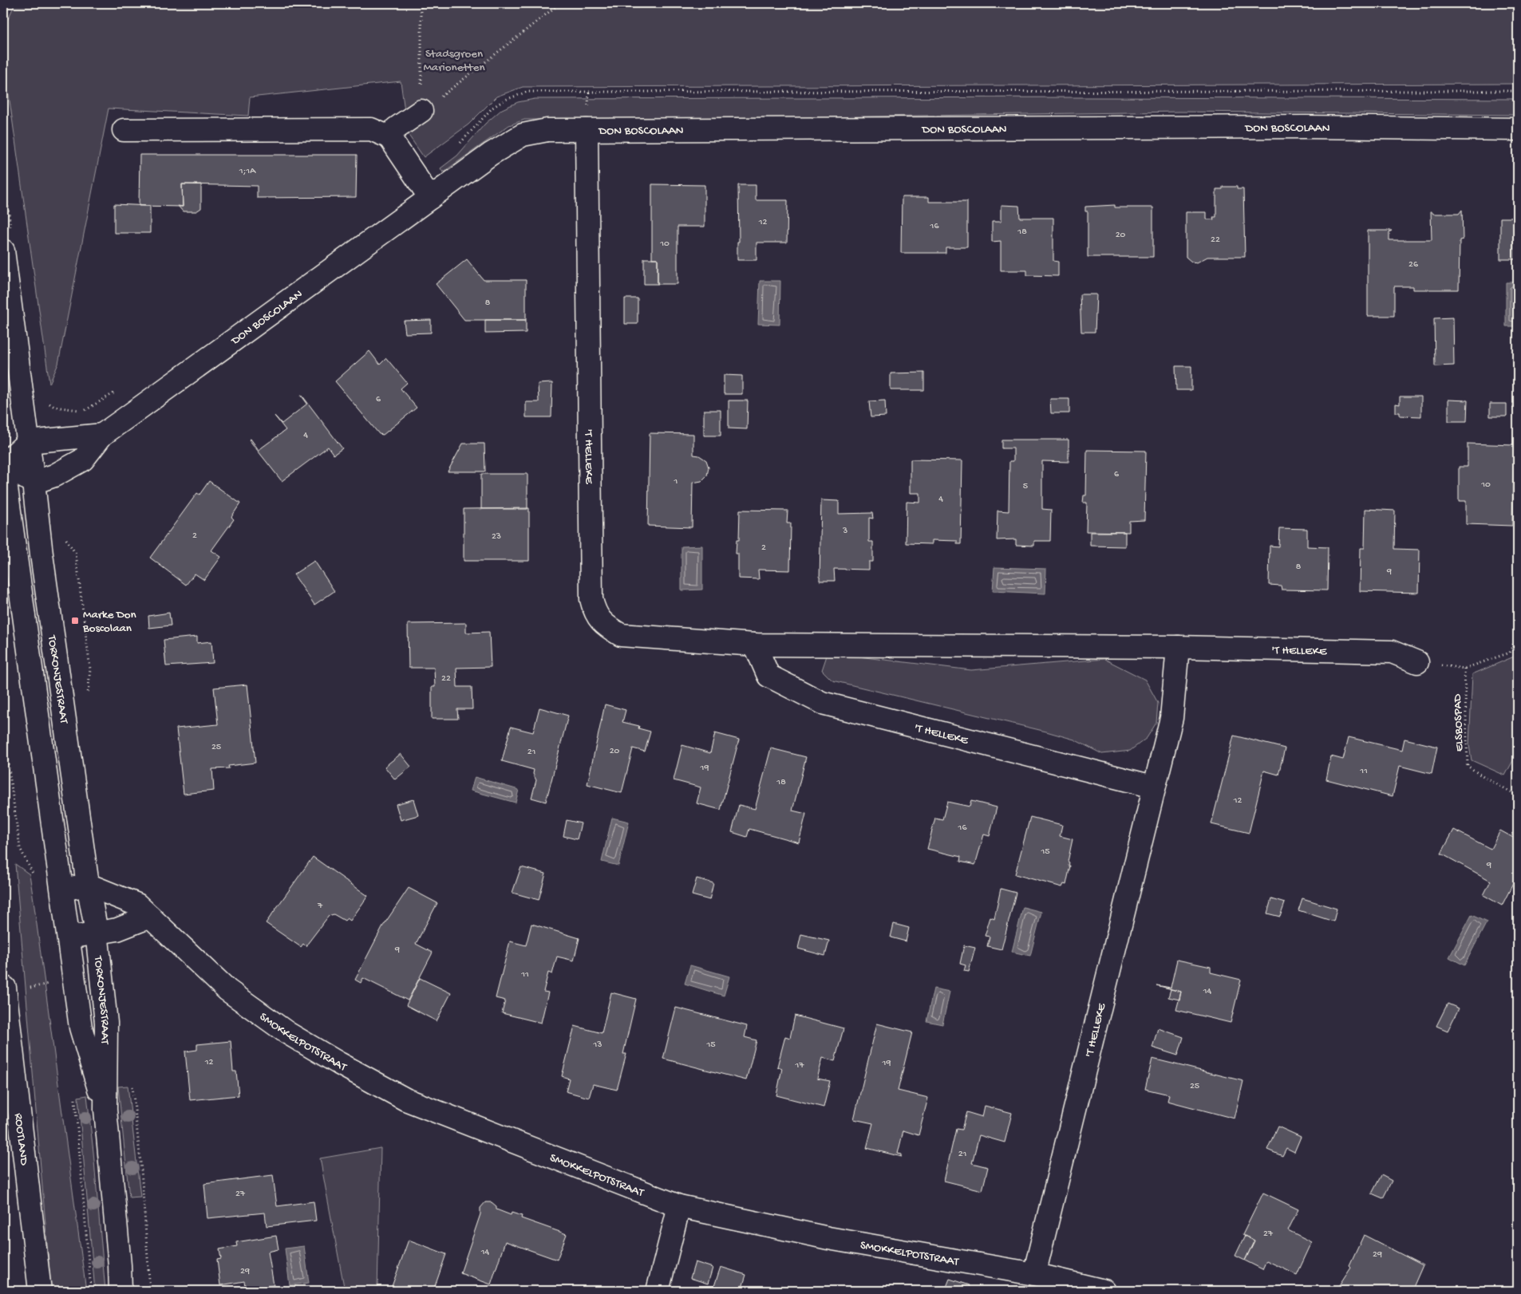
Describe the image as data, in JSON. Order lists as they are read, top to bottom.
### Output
{
  "streets": {
    "street": [
      "DON BOSCOLAAN",
      "'T HELLEKE",
      "TORKONJESTRAAT",
      "SMOKKELPOTSTRAAT",
      "ROOTLAND"
    ],
    "path": ["ELSBOSPAD"]
  },
  "crossings": [
    ["DON BOSCOLAAN", "'T HELLEKE"],
    ["DON BOSCOLAAN", "TORKONJESTRAAT"],
    ["'T HELLEKE", "SMOKKELPOTSTRAAT"],
    ["TORKONJESTRAAT", "SMOKKELPOTSTRAAT"]
  ],
  "parks": ["Stadsgroen Marionetten"],
  "places": {
    "transit": ["Marke Don Boscolaan"]
  },
  "house_numbers": [
    "1;1A",
    "12",
    "16",
    "18",
    "20",
    "22",
    "10",
    "26",
    "8",
    "6",
    "4",
    "6",
    "1",
    "10",
    "5",
    "4",
    "3",
    "2",
    "23",
    "2",
    "8",
    "9",
    "22",
    "25",
    "20",
    "21",
    "19",
    "11",
    "18",
    "12",
    "16",
    "15",
    "9",
    "7",
    "9",
    "11",
    "14",
    "13",
    "15",
    "12",
    "19",
    "17",
    "25",
    "21",
    "27",
    "27",
    "14",
    "29",
    "29"
  ]
}
